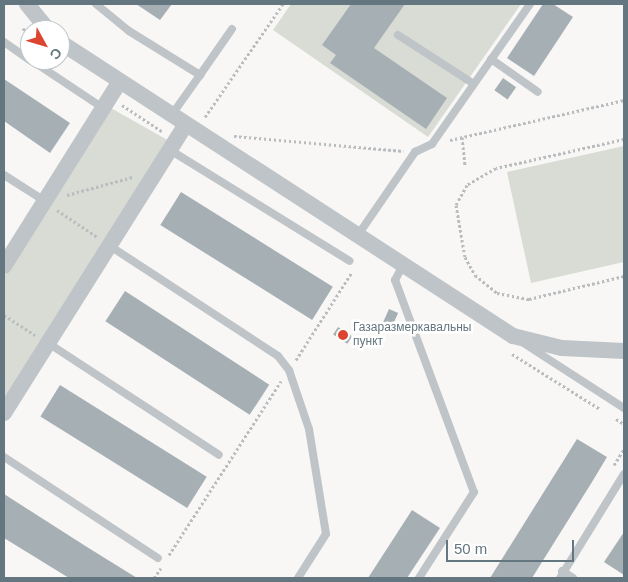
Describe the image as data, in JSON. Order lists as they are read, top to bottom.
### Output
{
  "places": ["Газаразмеркавальны пункт"],
  "scale_bar": "50 m",
  "north": "bottom right"
}
